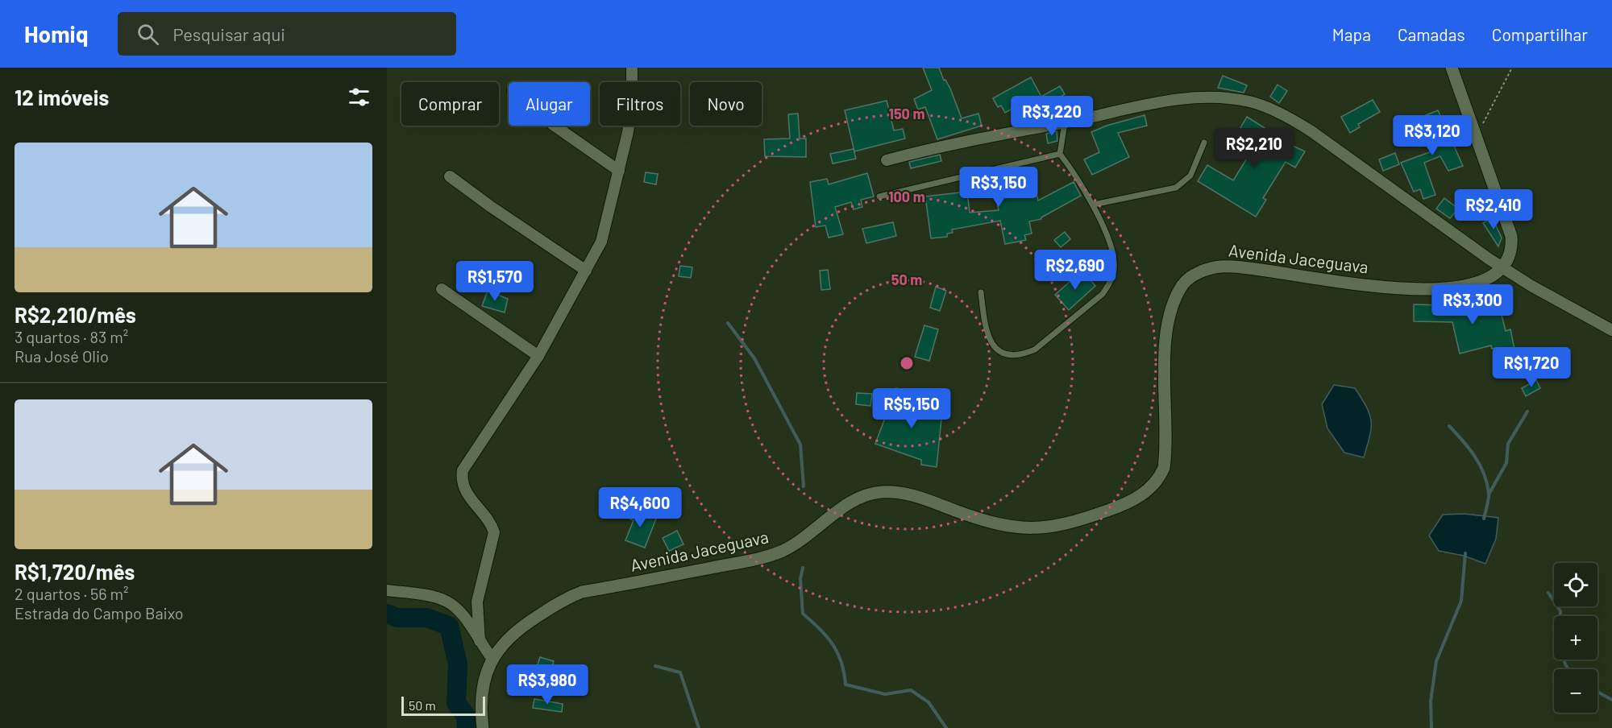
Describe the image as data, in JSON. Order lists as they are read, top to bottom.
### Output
{
  "streets": {
    "main road": ["Avenida Jaceguava"]
  },
  "scale_bar": "50 m",
  "page": {
    "header": "Homiq",
    "search": "Pesquisar aqui",
    "nav": ["Mapa", "Camadas", "Compartilhar"],
    "heading": "12 imóveis",
    "chip": [
      "Comprar",
      "Alugar",
      "Filtros",
      "Novo"
    ],
    "price": [
      "R$3,220",
      "R$3,120",
      "R$2,210",
      "R$3,150",
      "R$2,410",
      "R$2,690",
      "R$1,570",
      "R$3,300",
      "R$1,720",
      "R$5,150",
      "R$4,600",
      "R$3,980"
    ],
    "list": [
      {
        "name": "R$2,210/mês",
        "note": "3 quartos · 83 m² · Rua José Olio"
      },
      {
        "name": "R$1,720/mês",
        "note": "2 quartos · 56 m² · Estrada do Campo Baixo"
      }
    ],
    "map_buttons": ["+", "−"],
    "scale": "50 m"
  },
  "rings": ["150 m", "100 m", "50 m"]
}
